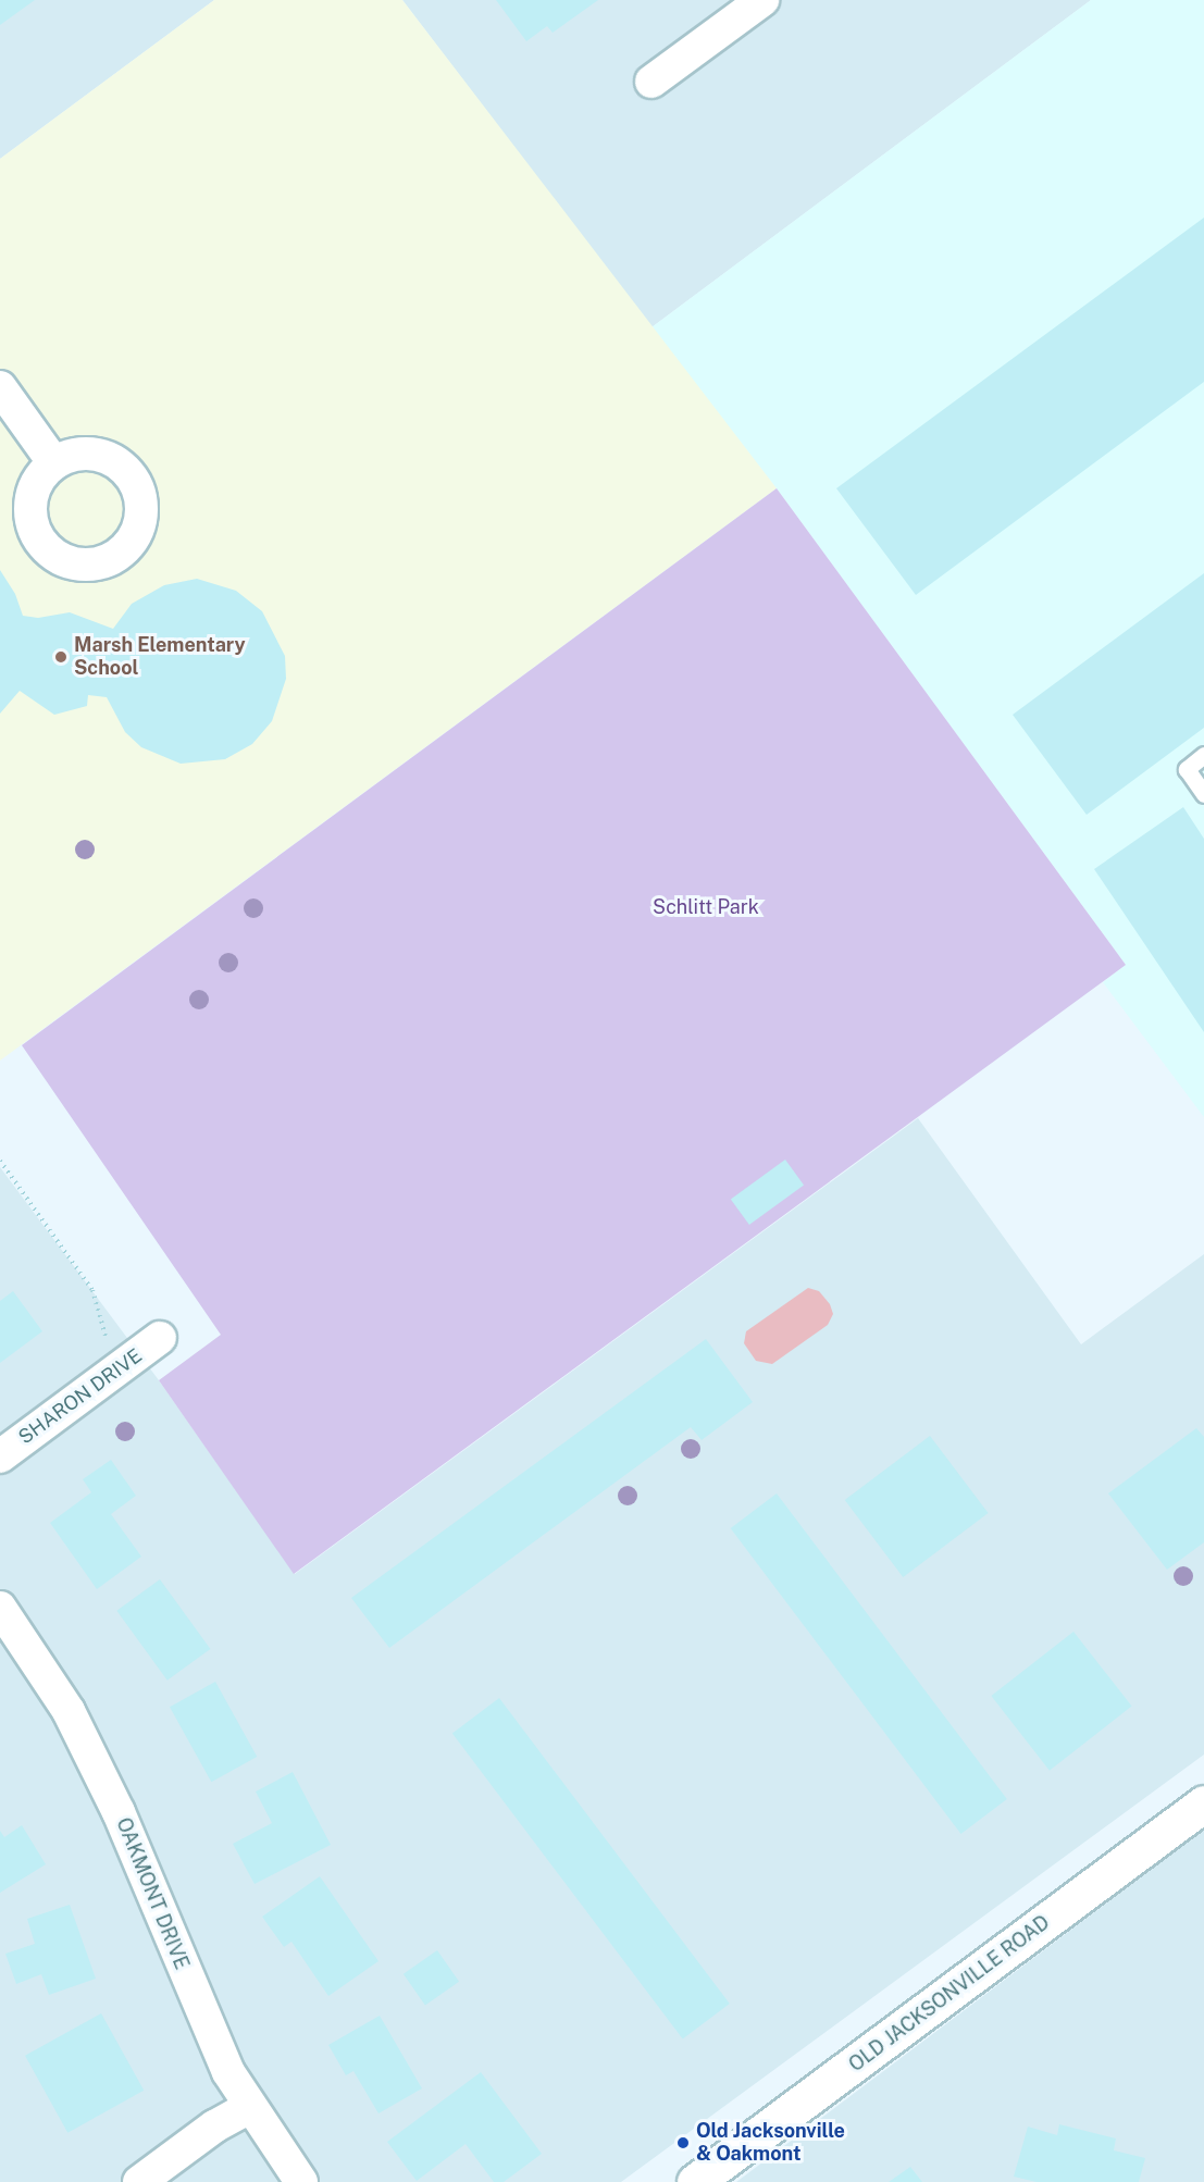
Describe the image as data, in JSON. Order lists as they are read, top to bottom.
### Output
{
  "streets": {
    "street": ["SHARON DRIVE", "OAKMONT DRIVE", "OLD JACKSONVILLE ROAD"]
  },
  "parks": ["Schlitt Park"],
  "places": ["Marsh Elementary School", "Old Jacksonville & Oakmont"]
}
